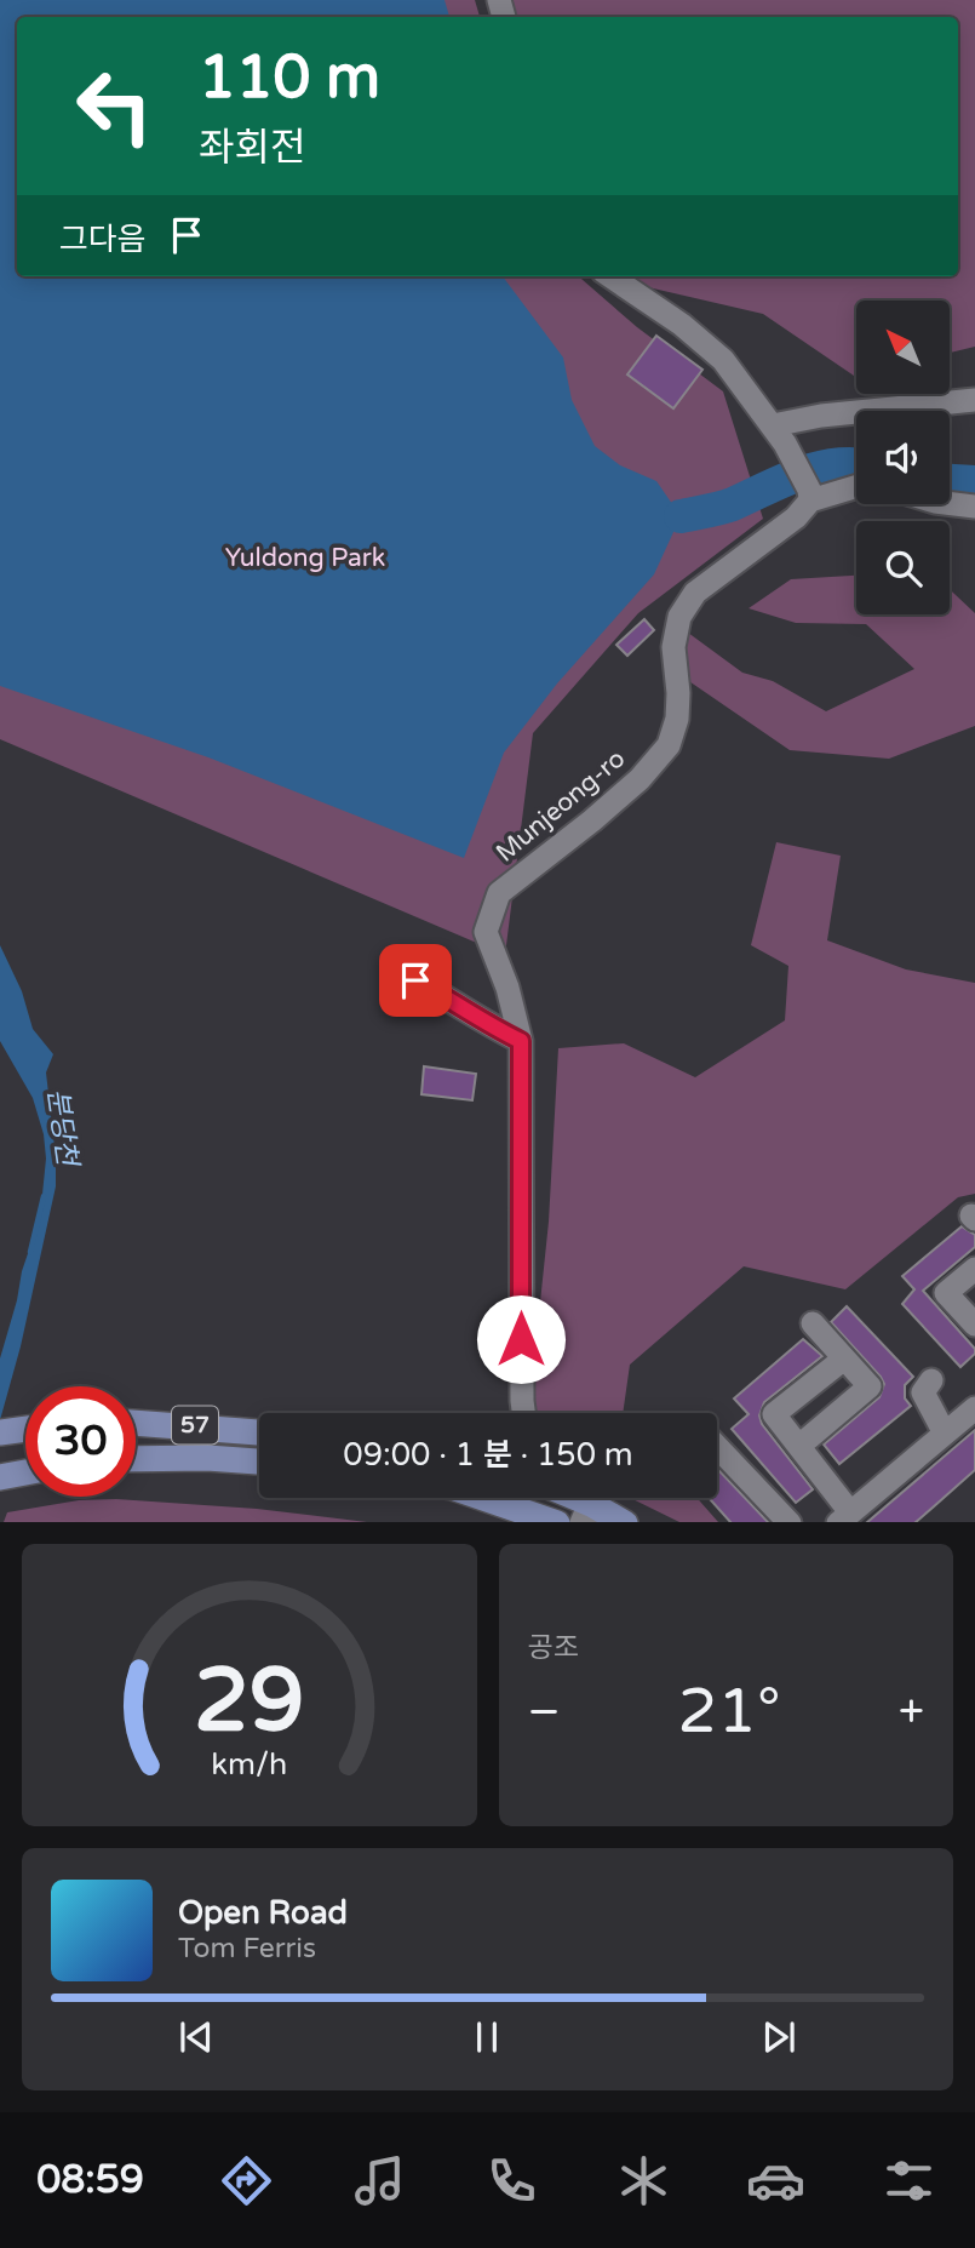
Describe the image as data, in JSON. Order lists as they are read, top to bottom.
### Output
{
  "streets": {
    "main road": ["57"],
    "street": ["Munjeong-ro"]
  },
  "water": ["분당천"],
  "parks": ["Yuldong Park"],
  "north": "top left",
  "page": {
    "turn": ["110 m", "좌회전"],
    "then": "그다음",
    "limit": "30",
    "trip": "09:00 · 1 분 · 150 m",
    "tile": "공조",
    "heat": ["−", "21°", "+"],
    "song": ["Open Road", "Tom Ferris"],
    "tabs": "08:59",
    "gauge": ["29", "km/h"]
  }
}
